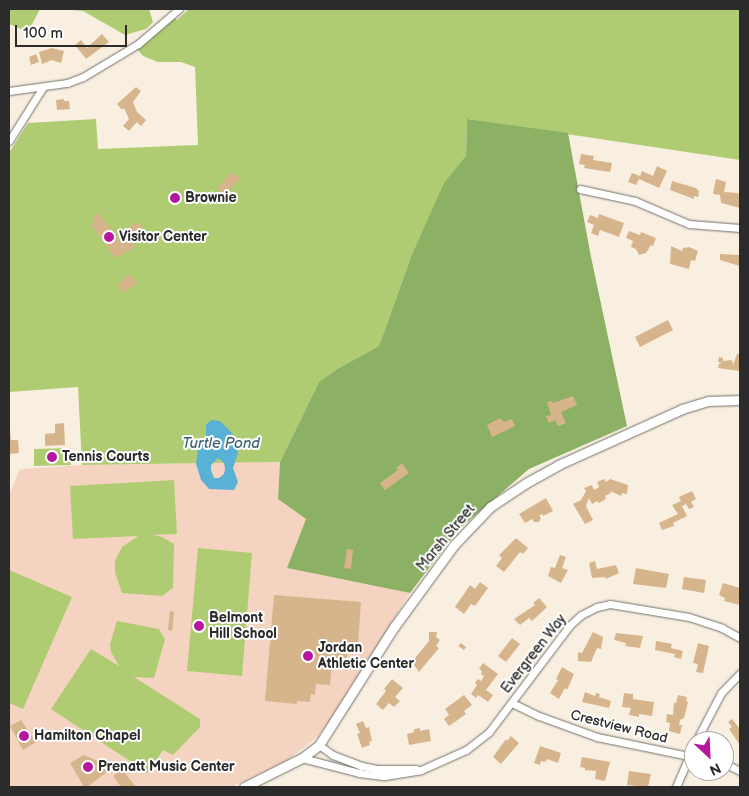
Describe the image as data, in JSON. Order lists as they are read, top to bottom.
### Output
{
  "streets": {
    "street": ["Marsh Street", "Evergreen Way", "Crestview Road"]
  },
  "crossings": [
    ["Marsh Street", "Evergreen Way"],
    ["Evergreen Way", "Crestview Road"]
  ],
  "water": ["Turtle Pond"],
  "places": [
    "Brownie",
    "Visitor Center",
    "Tennis Courts",
    "Belmont Hill School",
    "Jordan Athletic Center",
    "Hamilton Chapel",
    "Prenatt Music Center"
  ],
  "scale_bar": "100 m",
  "north": "bottom right"
}
